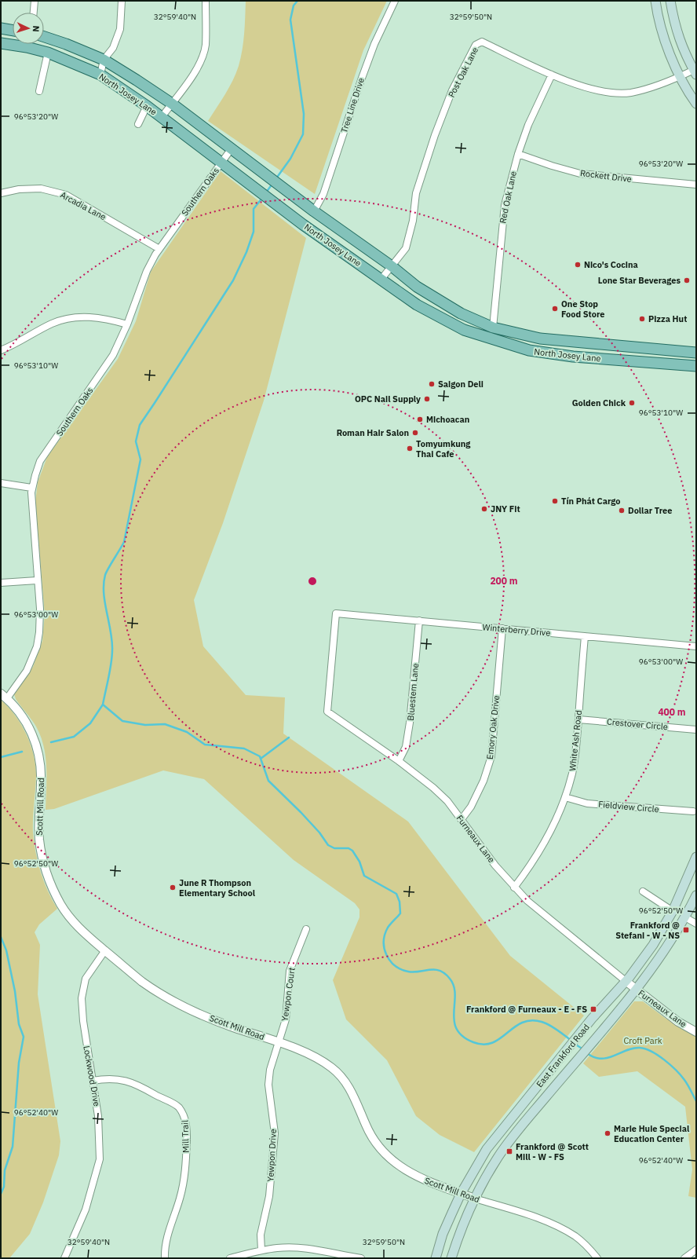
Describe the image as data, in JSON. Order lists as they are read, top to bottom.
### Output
{
  "streets": {
    "main road": ["North Josey Lane", "East Frankford Road"],
    "street": [
      "Post Oak Lane",
      "Tree Line Drive",
      "Rockett Drive",
      "Southern Oaks",
      "Red Oak Lane",
      "Arcadia Lane",
      "Winterberry Drive",
      "Bluestem Lane",
      "Crestover Circle",
      "Emory Oak Drive",
      "White Ash Road",
      "Scott Mill Road",
      "Fieldview Circle",
      "Furneaux Lane",
      "Yewpon Court",
      "Lockwood Drive",
      "Mill Trail",
      "Yewpon Drive"
    ]
  },
  "crossings": [
    ["Post Oak Lane", "North Josey Lane"],
    ["Post Oak Lane", "Red Oak Lane"],
    ["North Josey Lane", "Tree Line Drive"],
    ["North Josey Lane", "Southern Oaks"],
    ["North Josey Lane", "Red Oak Lane"],
    ["Rockett Drive", "Red Oak Lane"],
    ["Southern Oaks", "Arcadia Lane"],
    ["Southern Oaks", "Scott Mill Road"],
    ["Winterberry Drive", "Bluestem Lane"],
    ["Winterberry Drive", "Emory Oak Drive"],
    ["Winterberry Drive", "White Ash Road"],
    ["Winterberry Drive", "Furneaux Lane"],
    ["Bluestem Lane", "Furneaux Lane"],
    ["Crestover Circle", "White Ash Road"],
    ["Emory Oak Drive", "Furneaux Lane"],
    ["White Ash Road", "Fieldview Circle"],
    ["White Ash Road", "Furneaux Lane"],
    ["Scott Mill Road", "Yewpon Court"],
    ["Scott Mill Road", "East Frankford Road"],
    ["Scott Mill Road", "Lockwood Drive"],
    ["Scott Mill Road", "Yewpon Drive"],
    ["Furneaux Lane", "East Frankford Road"],
    ["Yewpon Court", "Yewpon Drive"],
    ["Lockwood Drive", "Mill Trail"]
  ],
  "parks": ["Croft Park"],
  "places": {
    "other": [
      "Nico's Cocina",
      "Lone Star Beverages",
      "One Stop Food Store",
      "Pizza Hut",
      "Saigon Deli",
      "OPC Nail Supply",
      "Golden Chick",
      "Michoacan",
      "Roman Hair Salon",
      "Tomyumkung Thai Cafe",
      "Tín Phát Cargo",
      "JNY Fit",
      "Dollar Tree",
      "June R Thompson Elementary School",
      "Marie Huie Special Education Center"
    ],
    "transit": ["Frankford @ Stefani - W - NS", "Frankford @ Furneaux - E - FS", "Frankford @ Scott Mill - W - FS"]
  },
  "north": "right",
  "coordinates": [
    "32°59'40\"N",
    "32°59'50\"N",
    "96°53'20\"W",
    "96°53'10\"W",
    "96°53'00\"W",
    "96°52'50\"W",
    "96°52'40\"W"
  ],
  "rings": ["200 m", "400 m"]
}
